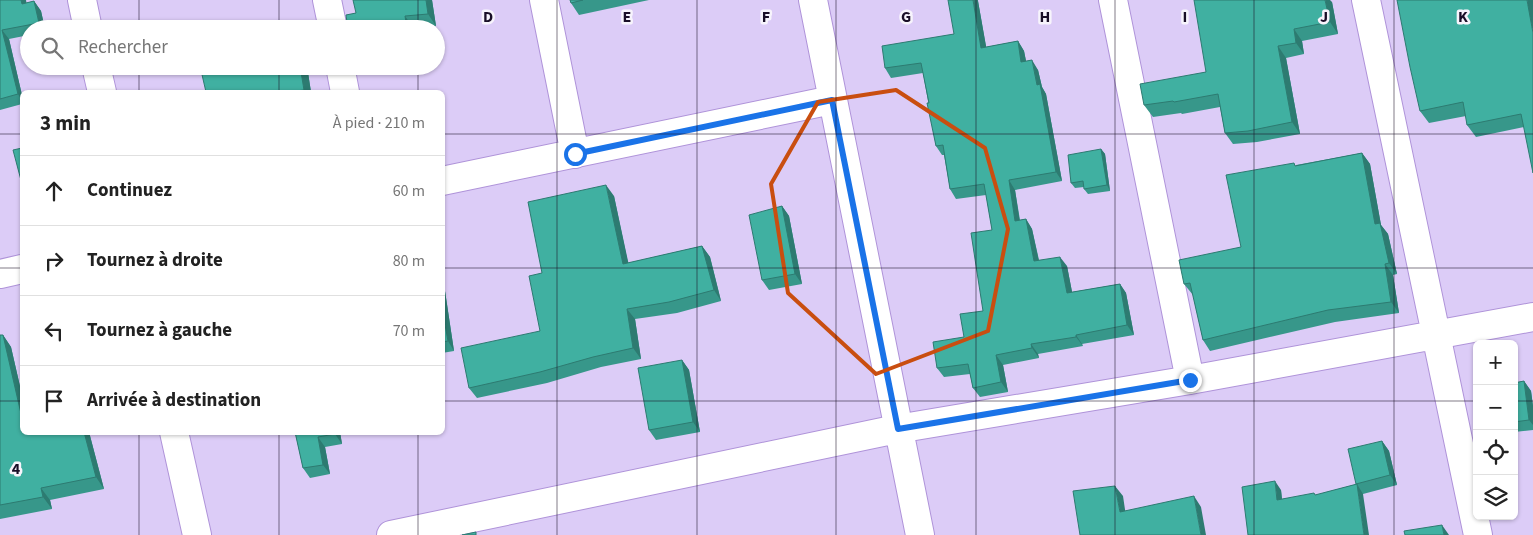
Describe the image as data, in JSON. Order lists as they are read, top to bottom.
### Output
{
  "page": {
    "search": "Rechercher",
    "heading": ["3 min", "À pied · 210 m"],
    "list": [
      ["Continuez", "60 m"],
      ["Tournez à droite", "80 m"],
      ["Tournez à gauche", "70 m"],
      "Arrivée à destination"
    ],
    "map_buttons": ["+", "−"]
  },
  "grid": {
    "columns": [
      "D",
      "E",
      "F",
      "G",
      "H",
      "I",
      "J",
      "K"
    ],
    "rows": ["4"]
  }
}
